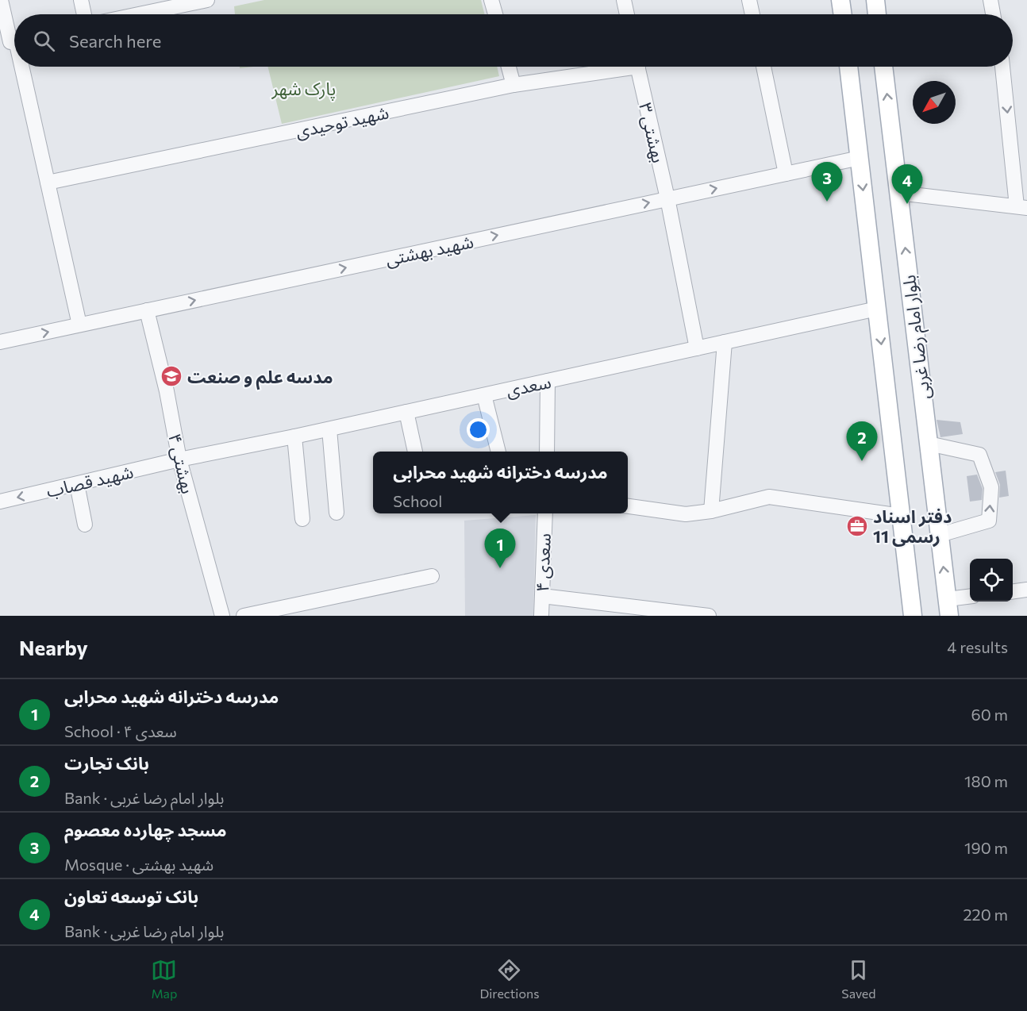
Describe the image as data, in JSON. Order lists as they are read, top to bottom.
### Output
{
  "streets": {
    "main road": ["بلوار امام رضا غربی"],
    "street": [
      "شهید توحیدی",
      "بهشتی ۳",
      "شهید بهشتی",
      "سعدی",
      "بهشتی ۴",
      "شهید قصاب",
      "سعدی ۴"
    ]
  },
  "crossings": [
    ["بهشتی ۳", "شهید بهشتی"],
    ["بهشتی ۳", "سعدی"],
    ["شهید بهشتی", "بلوار امام رضا غربی"],
    ["شهید بهشتی", "بهشتی ۴"],
    ["بلوار امام رضا غربی", "سعدی"],
    ["سعدی", "بهشتی ۴"],
    ["سعدی", "شهید قصاب"],
    ["بهشتی ۴", "شهید قصاب"]
  ],
  "one_way": ["شهید بهشتی", "شهید قصاب"],
  "parks": ["پارک شهر"],
  "places": {
    "school or university": ["مدسه علم و صنعت"],
    "office": ["دفتر اسناد رسمی 11"]
  },
  "north": "bottom left",
  "page": {
    "search": "Search here",
    "pins": [
      "3",
      "4",
      "2",
      "1"
    ],
    "popup": ["مدرسه دخترانه شهید محرابی", "School"],
    "heading": ["Nearby", "4 results"],
    "list": [
      {
        "mark": "1",
        "name": "مدرسه دخترانه شهید محرابی",
        "note": "School · سعدی ۴",
        "value": "60 m"
      },
      {
        "mark": "2",
        "name": "بانک تجارت",
        "note": "Bank · بلوار امام رضا غربی",
        "value": "180 m"
      },
      {
        "mark": "3",
        "name": "مسجد چهارده معصوم",
        "note": "Mosque · شهید بهشتی",
        "value": "190 m"
      },
      {
        "mark": "4",
        "name": "بانک توسعه تعاون",
        "note": "Bank · بلوار امام رضا غربی",
        "value": "220 m"
      }
    ],
    "nav": ["Map", "Directions", "Saved"]
  }
}
